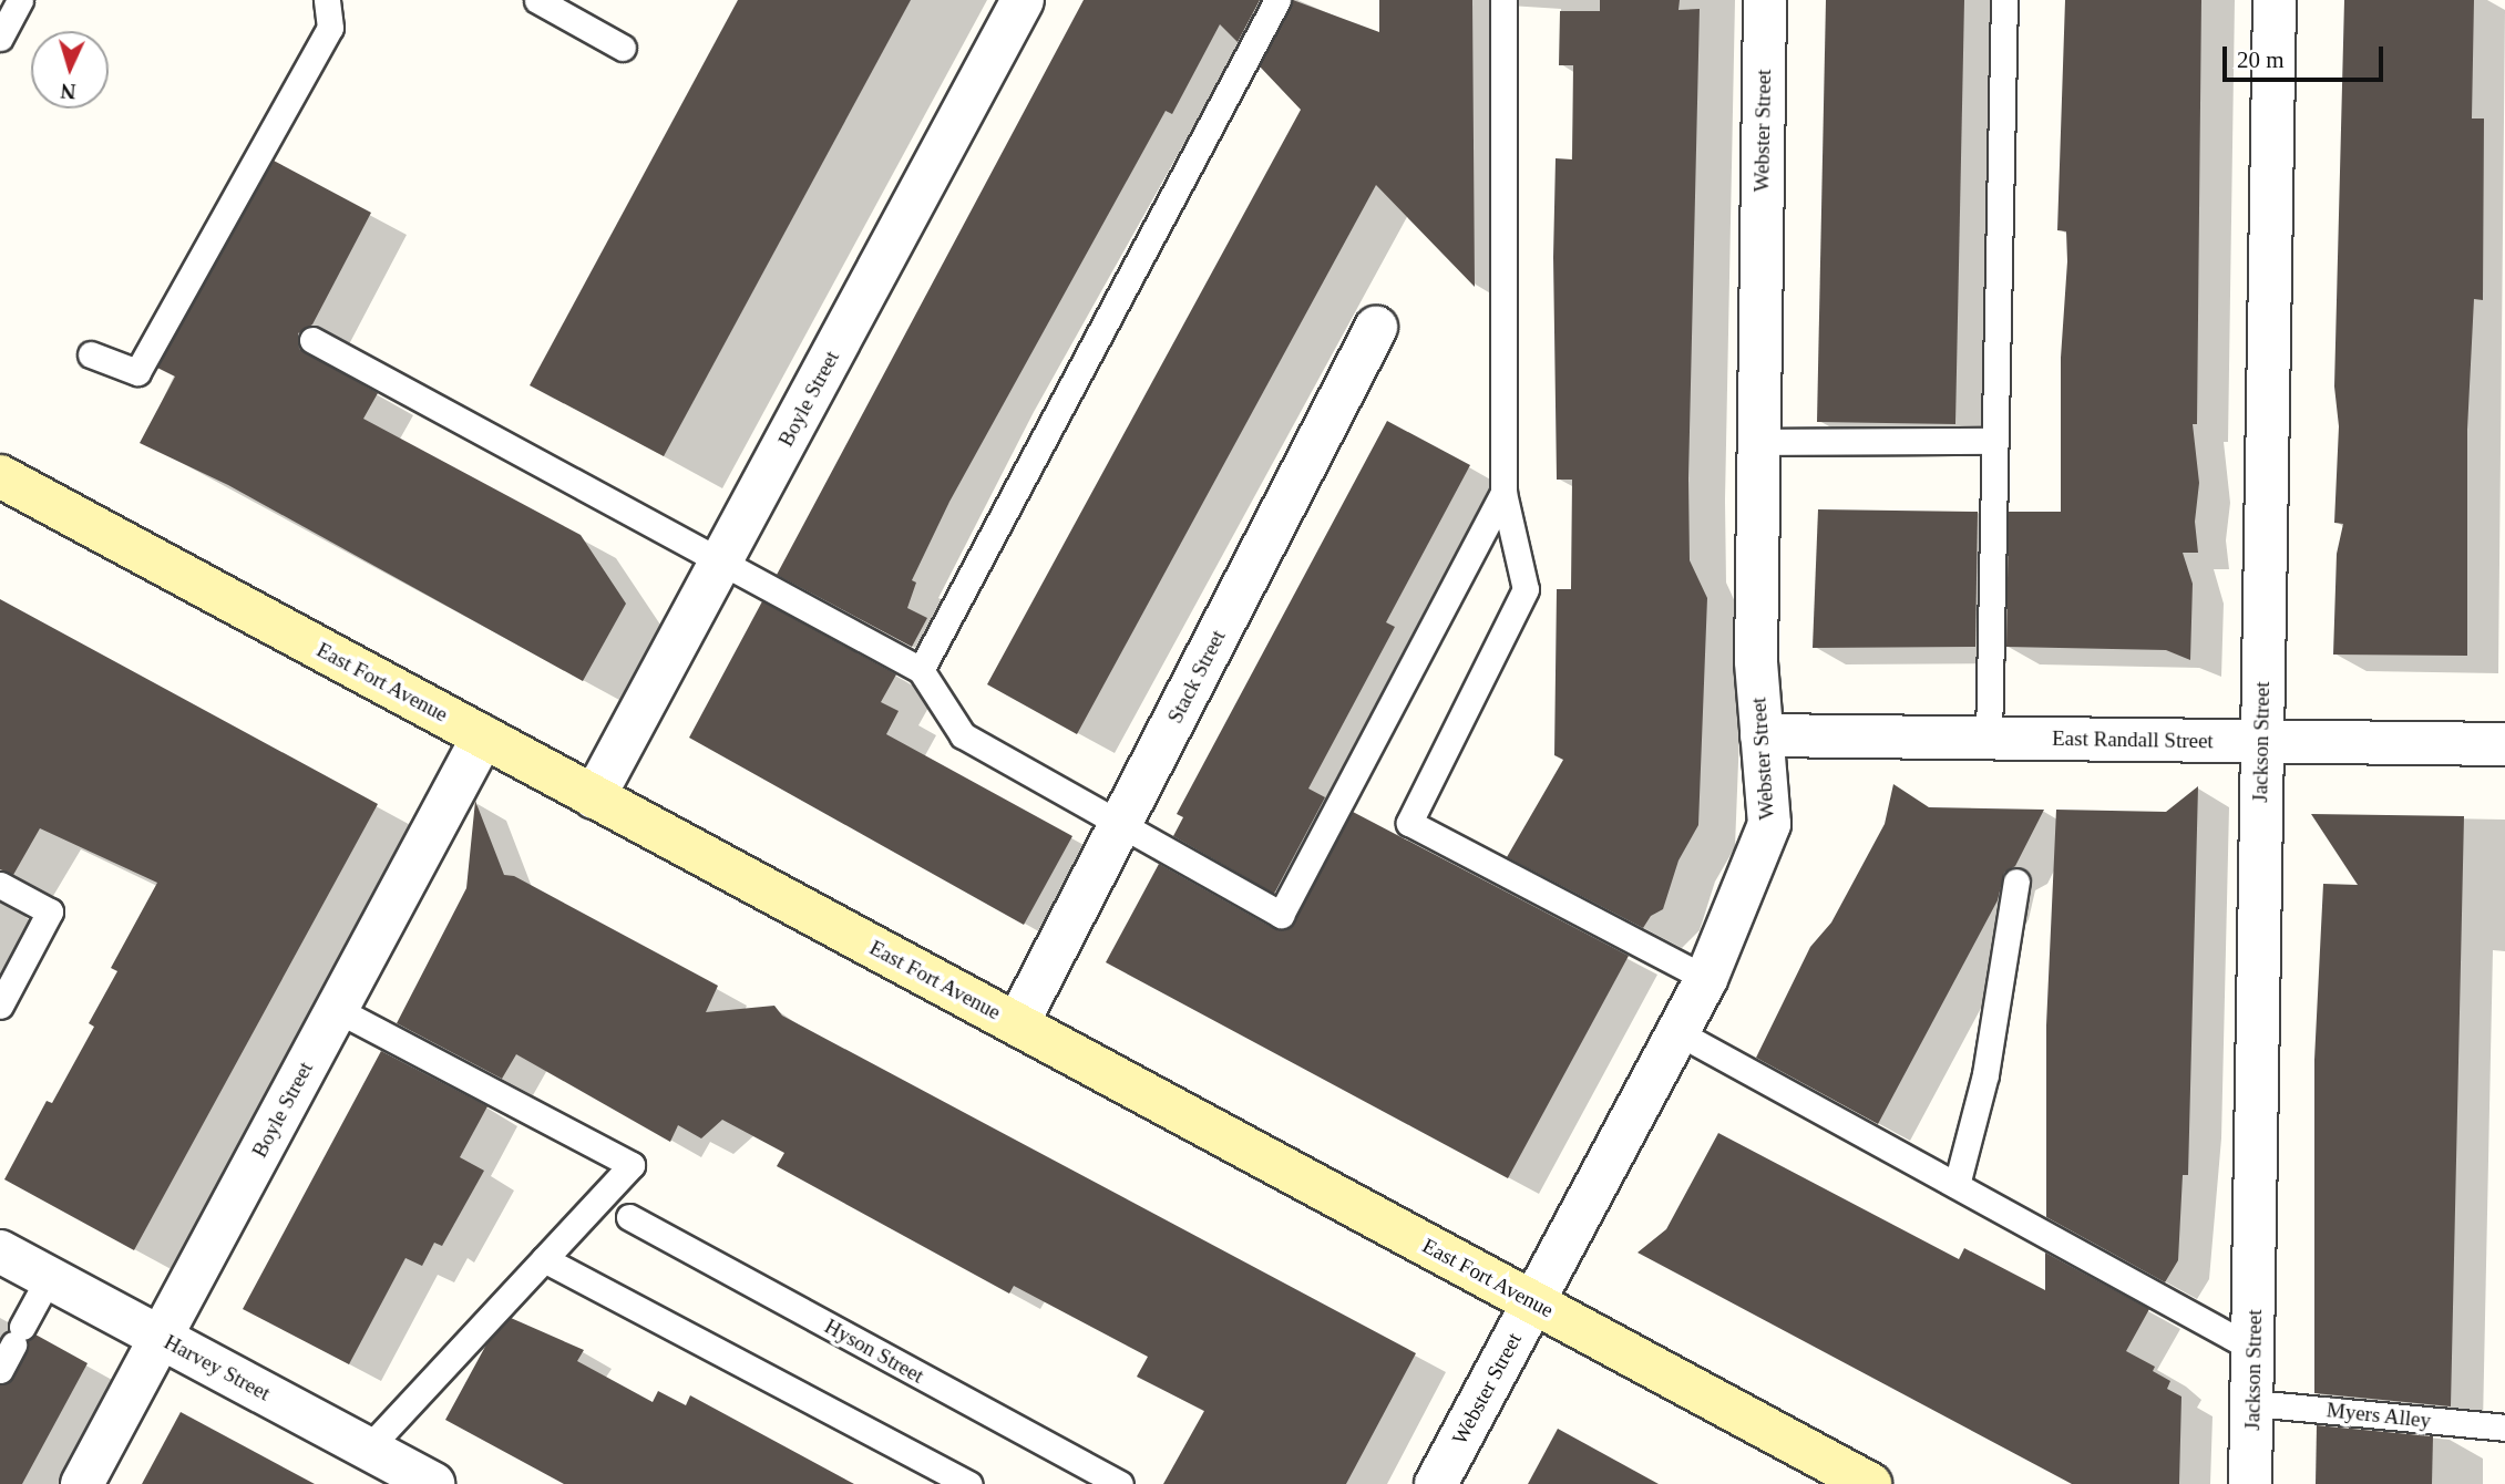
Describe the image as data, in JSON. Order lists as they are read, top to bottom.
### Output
{
  "streets": {
    "street": [
      "Webster Street",
      "Boyle Street",
      "Stack Street",
      "East Fort Avenue",
      "East Randall Street",
      "Jackson Street",
      "Harvey Street"
    ],
    "lane": ["Hyson Street", "Myers Alley"]
  },
  "crossings": [
    ["Webster Street", "East Fort Avenue"],
    ["Webster Street", "East Randall Street"],
    ["Boyle Street", "East Fort Avenue"],
    ["Boyle Street", "Harvey Street"],
    ["Stack Street", "East Fort Avenue"],
    ["East Randall Street", "Jackson Street"],
    ["Jackson Street", "Myers Alley"]
  ],
  "scale_bar": "20 m",
  "north": "bottom"
}
